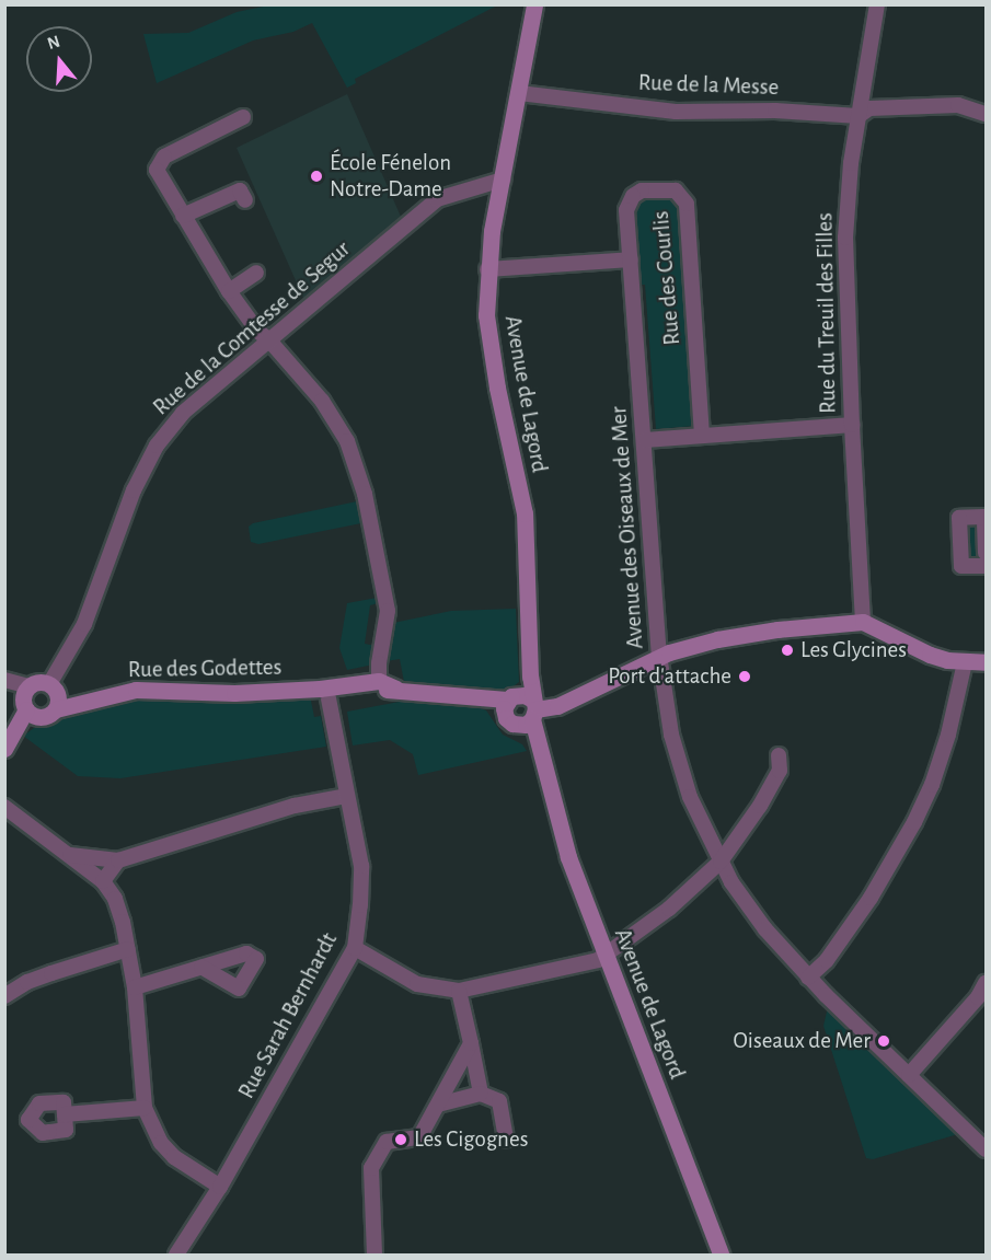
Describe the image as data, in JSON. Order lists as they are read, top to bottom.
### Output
{
  "streets": {
    "street": [
      "Rue de la Messe",
      "Rue des Courlis",
      "Rue du Treuil des Filles",
      "Rue de la Comtesse de Segur",
      "Avenue de Lagord",
      "Avenue des Oiseaux de Mer",
      "Rue des Godettes",
      "Rue Sarah Bernhardt"
    ]
  },
  "crossings": [
    ["Rue de la Messe", "Rue du Treuil des Filles"],
    ["Rue de la Messe", "Avenue de Lagord"],
    ["Rue des Courlis", "Avenue des Oiseaux de Mer"],
    ["Rue de la Comtesse de Segur", "Avenue de Lagord"],
    ["Rue de la Comtesse de Segur", "Rue des Godettes"],
    ["Rue des Godettes", "Rue Sarah Bernhardt"]
  ],
  "places": [
    "École Fénelon Notre-Dame",
    "Les Glycines",
    "Port d'attache",
    "Oiseaux de Mer",
    "Les Cigognes"
  ],
  "north": "top"
}
